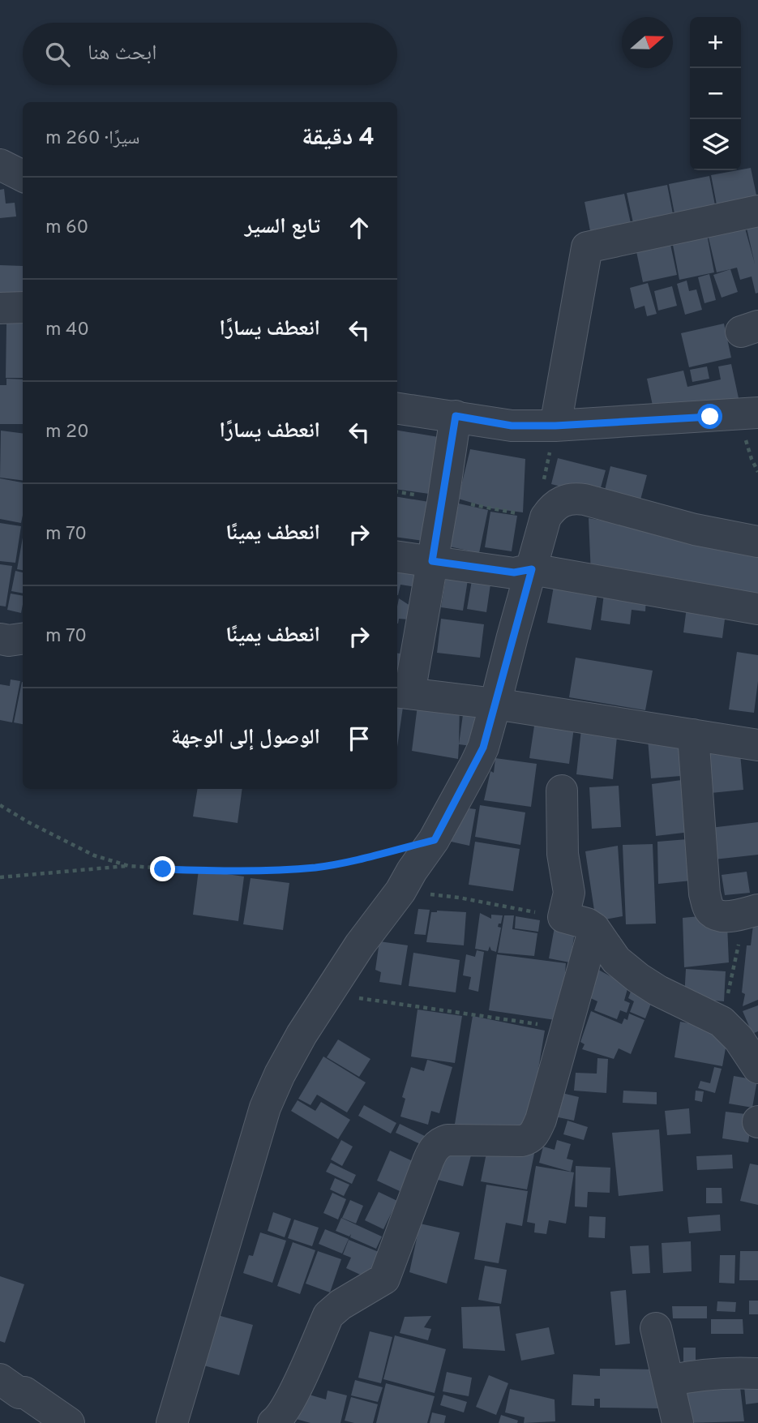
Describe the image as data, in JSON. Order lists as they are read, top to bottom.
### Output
{
  "north": "right",
  "page": {
    "map_buttons": ["+", "−"],
    "search": "ابحث هنا",
    "heading": ["4 دقيقة", "سيرًا · 260 m"],
    "list": [
      ["تابع السير", "60 m"],
      ["انعطف يسارًا", "40 m"],
      ["انعطف يسارًا", "20 m"],
      ["انعطف يمينًا", "70 m"],
      ["انعطف يمينًا", "70 m"],
      "الوصول إلى الوجهة"
    ]
  }
}
